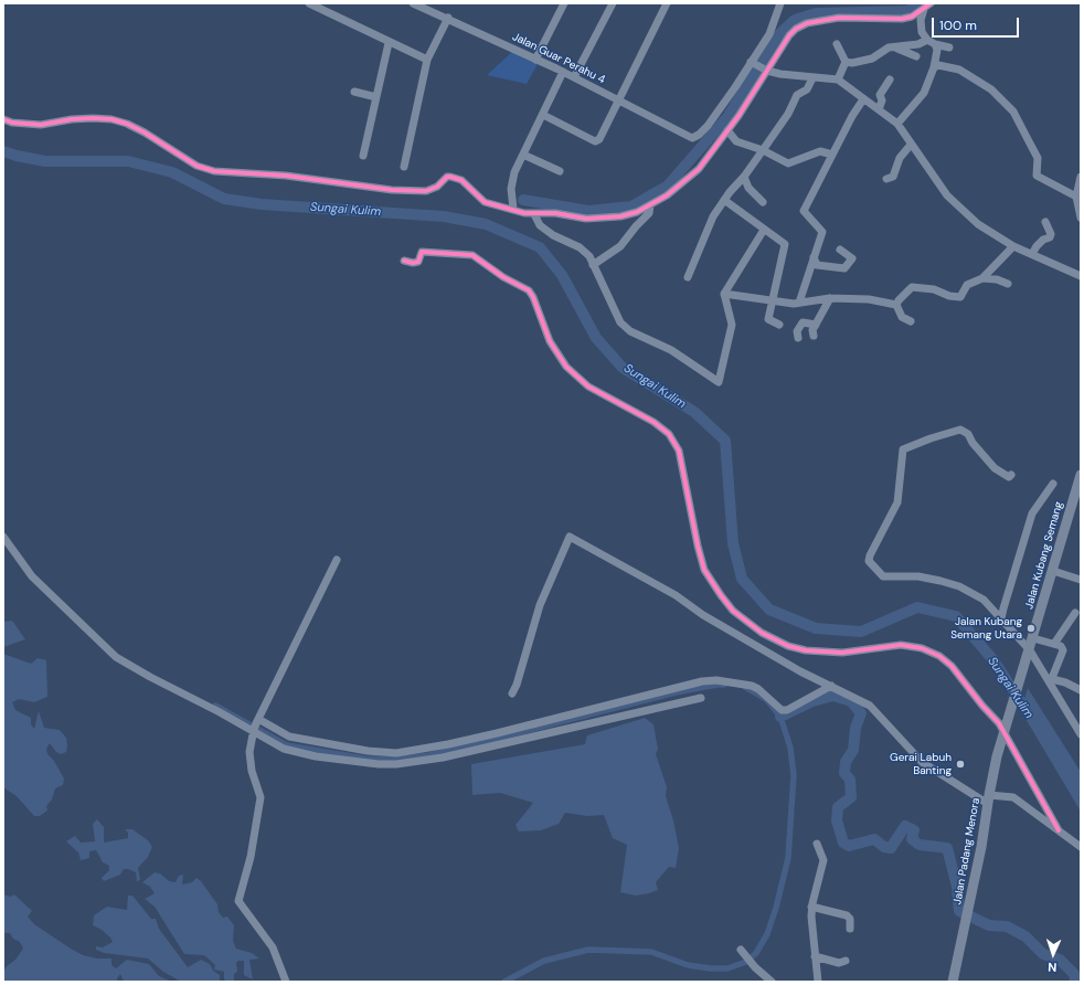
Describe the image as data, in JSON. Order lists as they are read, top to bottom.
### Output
{
  "streets": {
    "main road": ["Jalan Kubang Semang", "Jalan Padang Menora"],
    "street": ["Jalan Guar Perahu 4"]
  },
  "crossings": [
    ["Jalan Kubang Semang", "Jalan Padang Menora"]
  ],
  "water": ["Sungai Kulim"],
  "places": ["Jalan Kubang Semang Utara", "Gerai Labuh Banting"],
  "scale_bar": "100 m",
  "north": "bottom"
}
